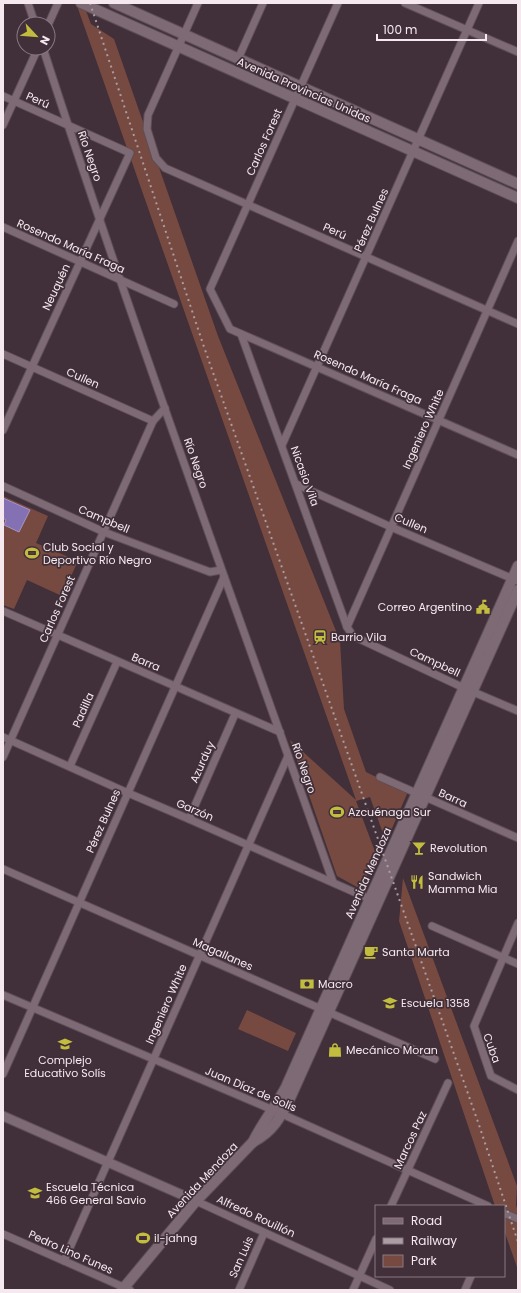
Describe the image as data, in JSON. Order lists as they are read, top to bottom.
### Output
{
  "streets": {
    "main road": ["Avenida Provincias Unidas", "Avenida Mendoza"],
    "street": [
      "Perú",
      "Carlos Forest",
      "Río Negro",
      "Pérez Bulnes",
      "Rosendo María Fraga",
      "Neuquén",
      "Cullen",
      "Ingeniero White",
      "Nicasio Vila",
      "Campbell",
      "Barra",
      "Padilla",
      "Azurduy",
      "Garzón",
      "Magallanes",
      "Cuba",
      "Juan Díaz de Solís",
      "Marcos Paz",
      "Alfredo Rouillón",
      "Pedro Lino Funes",
      "San Luis"
    ]
  },
  "crossings": [
    ["Avenida Provincias Unidas", "Perú"],
    ["Avenida Provincias Unidas", "Carlos Forest"],
    ["Avenida Provincias Unidas", "Pérez Bulnes"],
    ["Perú", "Carlos Forest"],
    ["Perú", "Río Negro"],
    ["Perú", "Pérez Bulnes"],
    ["Perú", "Neuquén"],
    ["Perú", "Ingeniero White"],
    ["Carlos Forest", "Río Negro"],
    ["Carlos Forest", "Rosendo María Fraga"],
    ["Carlos Forest", "Cullen"],
    ["Carlos Forest", "Campbell"],
    ["Carlos Forest", "Barra"],
    ["Carlos Forest", "Garzón"],
    ["Río Negro", "Pérez Bulnes"],
    ["Río Negro", "Rosendo María Fraga"],
    ["Río Negro", "Neuquén"],
    ["Río Negro", "Ingeniero White"],
    ["Río Negro", "Campbell"],
    ["Río Negro", "Barra"],
    ["Río Negro", "Garzón"],
    ["Pérez Bulnes", "Rosendo María Fraga"],
    ["Pérez Bulnes", "Nicasio Vila"],
    ["Pérez Bulnes", "Campbell"],
    ["Pérez Bulnes", "Barra"],
    ["Pérez Bulnes", "Garzón"],
    ["Pérez Bulnes", "Magallanes"],
    ["Pérez Bulnes", "Juan Díaz de Solís"],
    ["Rosendo María Fraga", "Neuquén"],
    ["Rosendo María Fraga", "Ingeniero White"],
    ["Rosendo María Fraga", "Nicasio Vila"],
    ["Neuquén", "Cullen"],
    ["Cullen", "Ingeniero White"],
    ["Cullen", "Nicasio Vila"],
    ["Cullen", "Avenida Mendoza"],
    ["Ingeniero White", "Nicasio Vila"],
    ["Ingeniero White", "Campbell"],
    ["Ingeniero White", "Garzón"],
    ["Ingeniero White", "Magallanes"],
    ["Ingeniero White", "Juan Díaz de Solís"],
    ["Ingeniero White", "Alfredo Rouillón"],
    ["Ingeniero White", "Pedro Lino Funes"],
    ["Nicasio Vila", "Campbell"],
    ["Campbell", "Avenida Mendoza"],
    ["Barra", "Padilla"],
    ["Barra", "Azurduy"],
    ["Barra", "Avenida Mendoza"],
    ["Padilla", "Garzón"],
    ["Azurduy", "Garzón"],
    ["Garzón", "Avenida Mendoza"],
    ["Avenida Mendoza", "Magallanes"],
    ["Avenida Mendoza", "Juan Díaz de Solís"],
    ["Avenida Mendoza", "Alfredo Rouillón"],
    ["Avenida Mendoza", "Pedro Lino Funes"],
    ["Juan Díaz de Solís", "Marcos Paz"],
    ["Alfredo Rouillón", "San Luis"]
  ],
  "places": {
    "sports": ["Club Social y Deportivo Río Negro", "Azcuénaga Sur", "il-jahng"],
    "public building": ["Correo Argentino"],
    "station": ["Barrio Vila"],
    "bar": ["Revolution"],
    "restaurant": ["Sandwich Mamma Mia"],
    "cafe": ["Santa Marta"],
    "bank": ["Macro"],
    "school or university": ["Escuela 1358", "Complejo Educativo Solís", "Escuela Técnica 466 General Savio"],
    "shop": ["Mecánico Moran"]
  },
  "legend": ["Road", "Railway", "Park"],
  "scale_bar": "100 m",
  "north": "bottom right"
}
